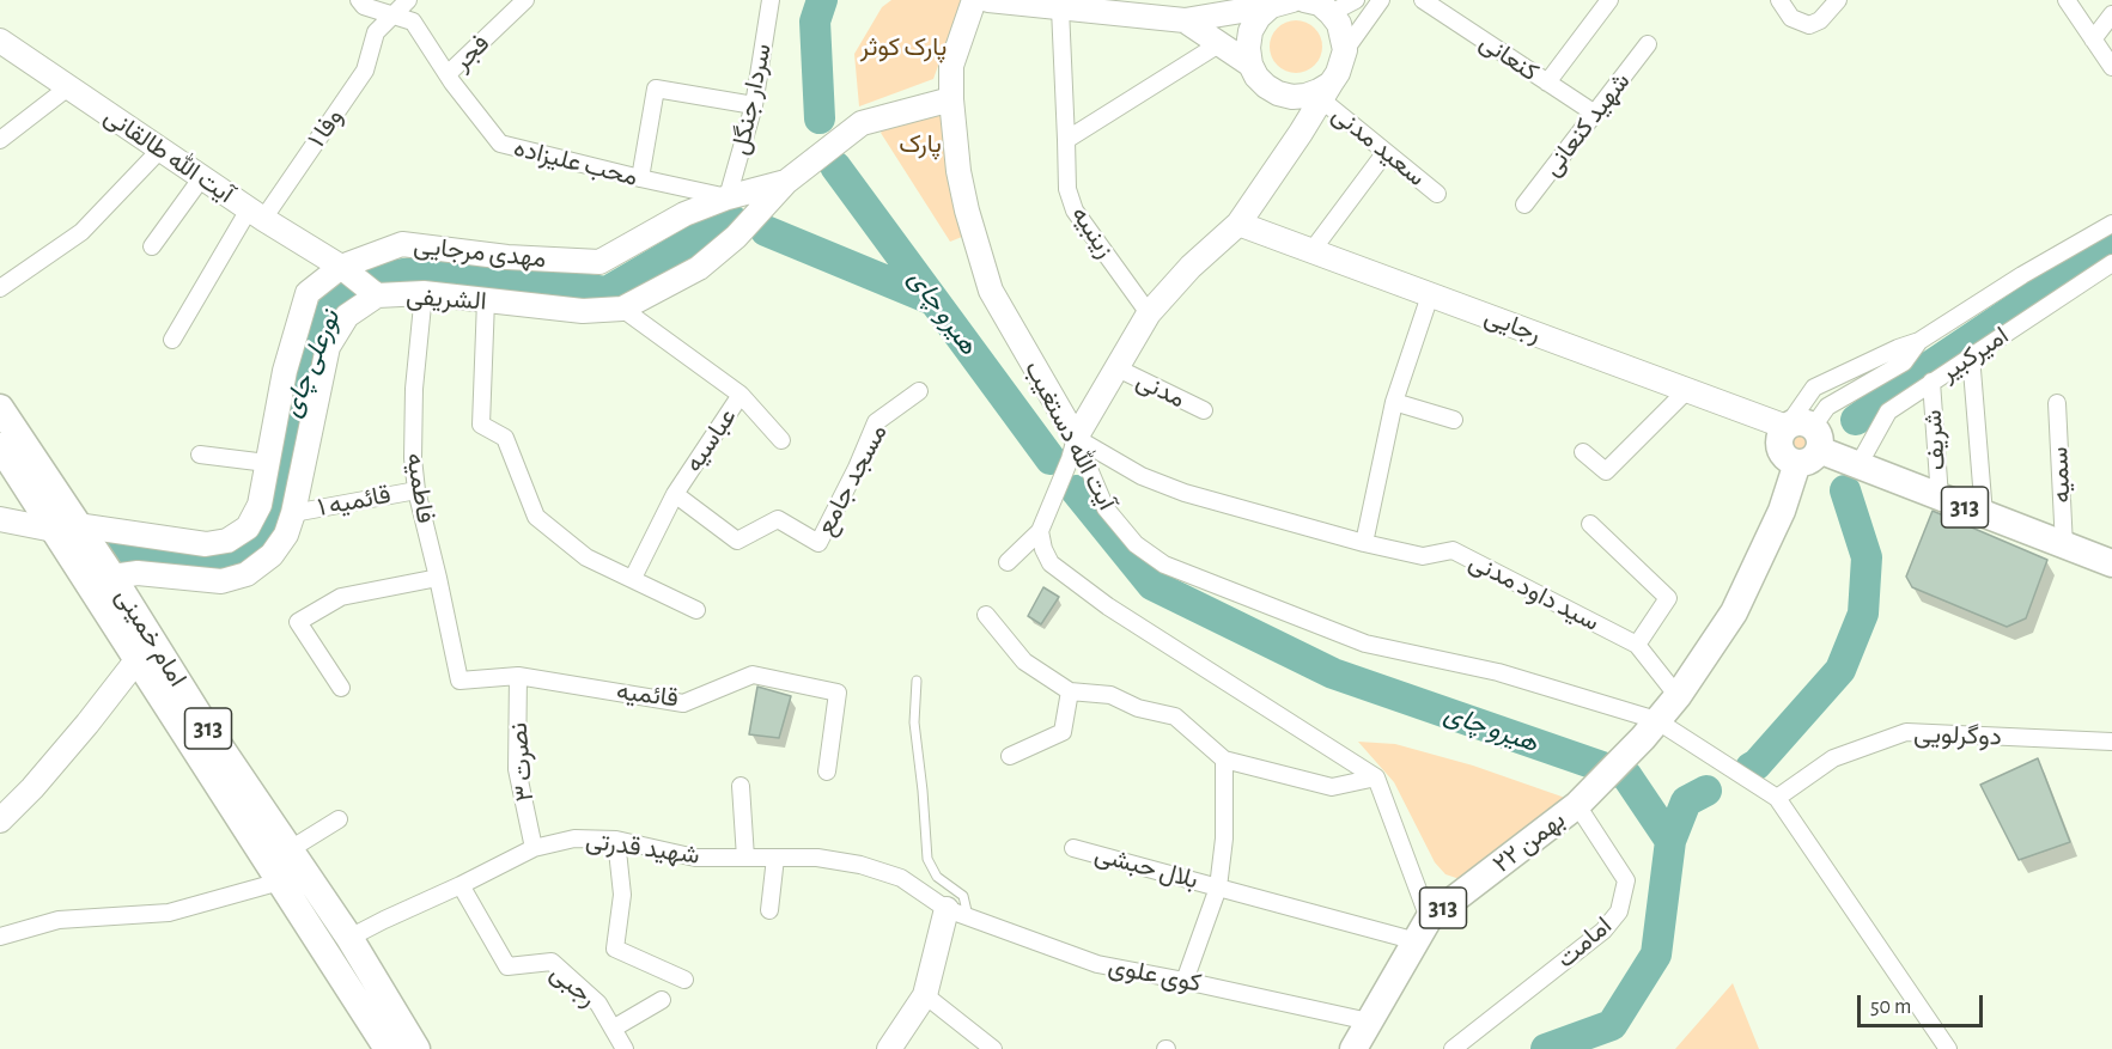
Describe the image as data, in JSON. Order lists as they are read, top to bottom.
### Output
{
  "streets": {
    "main road": [
      "آیت الله طالقانی",
      "مهدی مرجایی",
      "الشریفی",
      "رجایی",
      "آیت الله دستغیب",
      "313",
      "امام خمینی",
      "۲۲ بهمن"
    ],
    "street": [
      "فجر",
      "کنعانی",
      "سردار جنگل",
      "شهید کنعانی",
      "وفا ۱",
      "سعید مدنی",
      "محب علیزاده",
      "زینبیه",
      "امیرکبیر",
      "مدنی",
      "عباسیه",
      "شریف",
      "سمیه",
      "مسجد جامع",
      "فاطمیه",
      "قائمیه ۱",
      "سید داود مدنی",
      "قائمیه",
      "دوگرلویی",
      "نصرت ۳",
      "شهید قدرتی",
      "بلال حبشی",
      "امامت",
      "کوی علوی",
      "رجبی"
    ]
  },
  "crossings": [
    ["فجر", "محب علیزاده"],
    ["کنعانی", "شهید کنعانی"],
    ["سردار جنگل", "محب علیزاده"],
    ["سردار جنگل", "مهدی مرجایی"],
    ["وفا ۱", "آیت الله طالقانی"],
    ["وفا ۱", "محب علیزاده"],
    ["آیت الله طالقانی", "مهدی مرجایی"],
    ["آیت الله طالقانی", "الشریفی"],
    ["محب علیزاده", "مهدی مرجایی"],
    ["مهدی مرجایی", "الشریفی"],
    ["مهدی مرجایی", "امام خمینی"],
    ["الشریفی", "عباسیه"],
    ["الشریفی", "فاطمیه"],
    ["الشریفی", "قائمیه ۱"],
    ["الشریفی", "امام خمینی"],
    ["رجایی", "امیرکبیر"],
    ["رجایی", "313"],
    ["امیرکبیر", "شریف"],
    ["امیرکبیر", "313"],
    ["آیت الله دستغیب", "313"],
    ["آیت الله دستغیب", "سید داود مدنی"],
    ["آیت الله دستغیب", "دوگرلویی"],
    ["عباسیه", "مسجد جامع"],
    ["شریف", "313"],
    ["سمیه", "313"],
    ["فاطمیه", "قائمیه ۱"],
    ["فاطمیه", "قائمیه"],
    ["313", "سید داود مدنی"],
    ["313", "۲۲ بهمن"],
    ["313", "امامت"],
    ["امام خمینی", "شهید قدرتی"],
    ["قائمیه", "نصرت ۳"],
    ["نصرت ۳", "شهید قدرتی"],
    ["۲۲ بهمن", "بلال حبشی"],
    ["۲۲ بهمن", "امامت"],
    ["۲۲ بهمن", "کوی علوی"],
    ["شهید قدرتی", "کوی علوی"],
    ["شهید قدرتی", "رجبی"]
  ],
  "water": ["هیرو چای", "نورعلی چای"],
  "parks": ["پارک کوثر", "پارک"],
  "scale_bar": "50 m"
}
